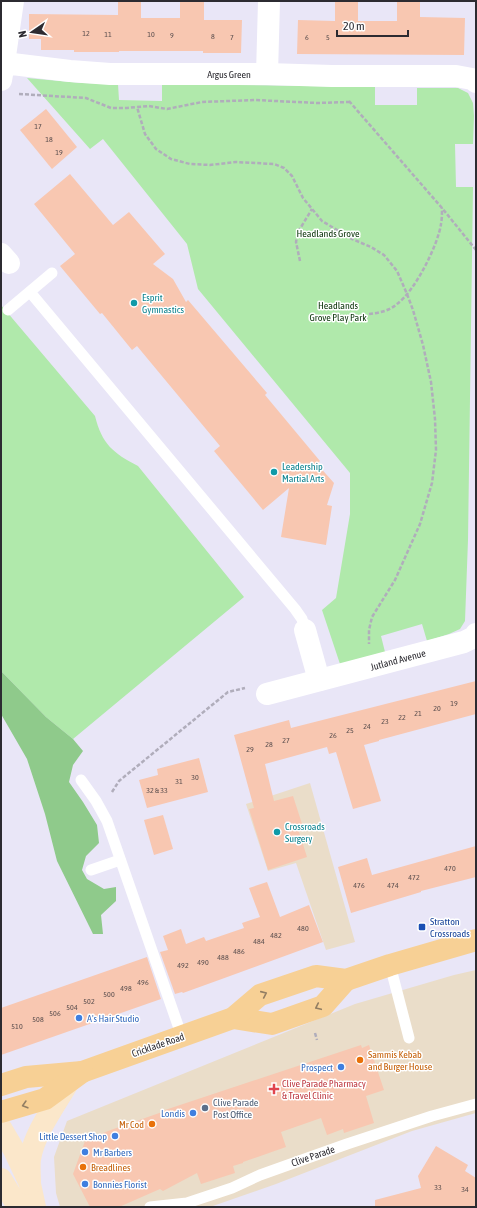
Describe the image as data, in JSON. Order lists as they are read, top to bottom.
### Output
{
  "streets": {
    "main road": ["Cricklade Road"],
    "street": ["Argus Green", "Jutland Avenue"],
    "lane": ["Clive Parade"]
  },
  "parks": ["Headlands Grove", "Headlands Grove Play Park"],
  "places": {
    "other": [
      "Esprit Gymnastics",
      "Leadership Martial Arts",
      "Crossroads Surgery",
      "A's Hair Studio",
      "Sammis Kebab and Burger House",
      "Prospect",
      "Clive Parade Post Office",
      "Londis",
      "Mr Cod",
      "Little Dessert Shop",
      "Mr Barbers",
      "Breadlines",
      "Bonnies Florist"
    ],
    "transit": ["Stratton Crossroads"],
    "health": ["Clive Parade Pharmacy & Travel Clinic"]
  },
  "house_numbers": [
    "12",
    "11",
    "10",
    "9",
    "8",
    "7",
    "6",
    "5",
    "17",
    "18",
    "19",
    "19",
    "20",
    "21",
    "22",
    "23",
    "24",
    "25",
    "26",
    "27",
    "28",
    "29",
    "30",
    "31",
    "32 & 33",
    "470",
    "472",
    "476",
    "474",
    "480",
    "482",
    "484",
    "486",
    "488",
    "490",
    "492",
    "496",
    "498",
    "500",
    "502",
    "504",
    "506",
    "508",
    "510",
    "33",
    "34"
  ],
  "scale_bar": "20 m",
  "north": "left"
}
